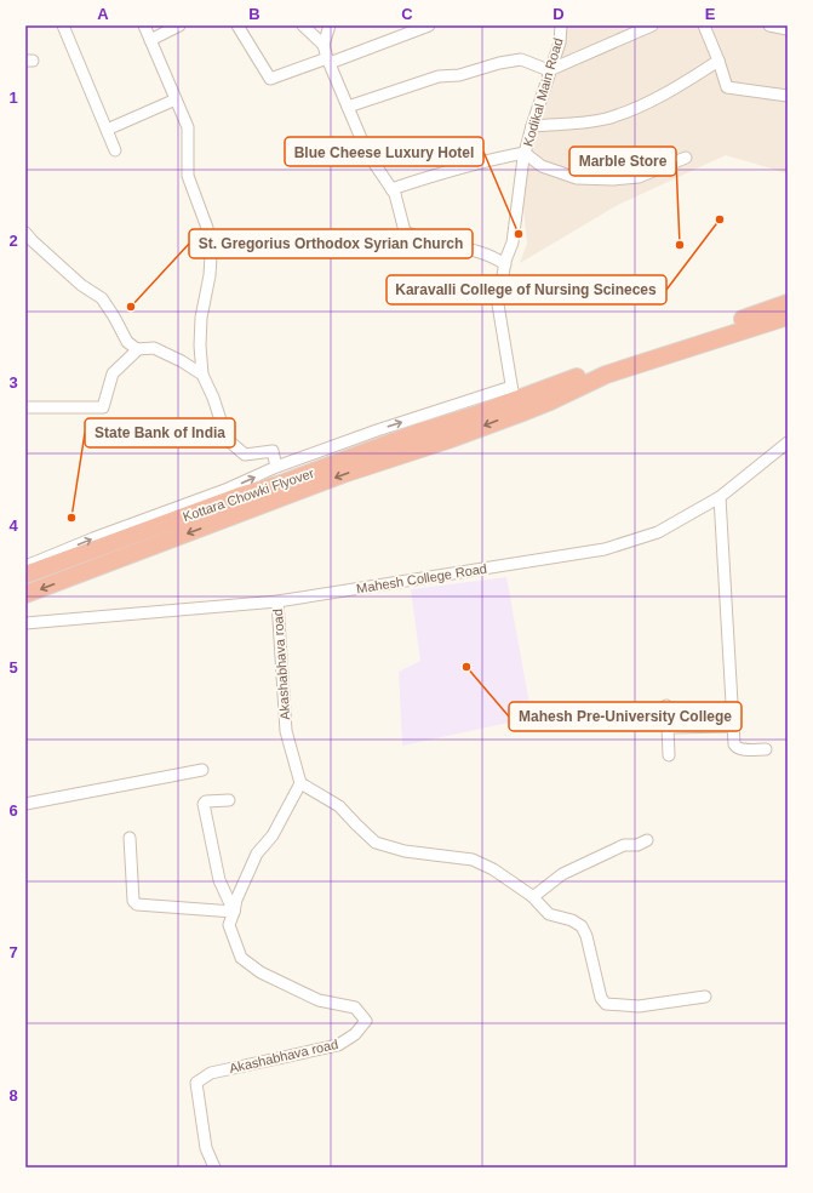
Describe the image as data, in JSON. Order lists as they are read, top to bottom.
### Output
{
  "streets": {
    "highway": ["Kottara Chowki Flyover"],
    "street": ["Kodikal Main Road", "Mahesh College Road", "Akashabhava road"]
  },
  "crossings": [
    ["Kodikal Main Road", "Kottara Chowki Flyover"],
    ["Mahesh College Road", "Akashabhava road"]
  ],
  "places": [
    "Karavalli College of Nursing Scineces",
    "Blue Cheese Luxury Hotel",
    "Marble Store",
    "St. Gregorius Orthodox Syrian Church",
    "State Bank of India",
    "Mahesh Pre-University College"
  ],
  "grid": {
    "columns": [
      "A",
      "B",
      "C",
      "D",
      "E"
    ],
    "rows": [
      "1",
      "2",
      "3",
      "4",
      "5",
      "6",
      "7",
      "8"
    ]
  }
}
